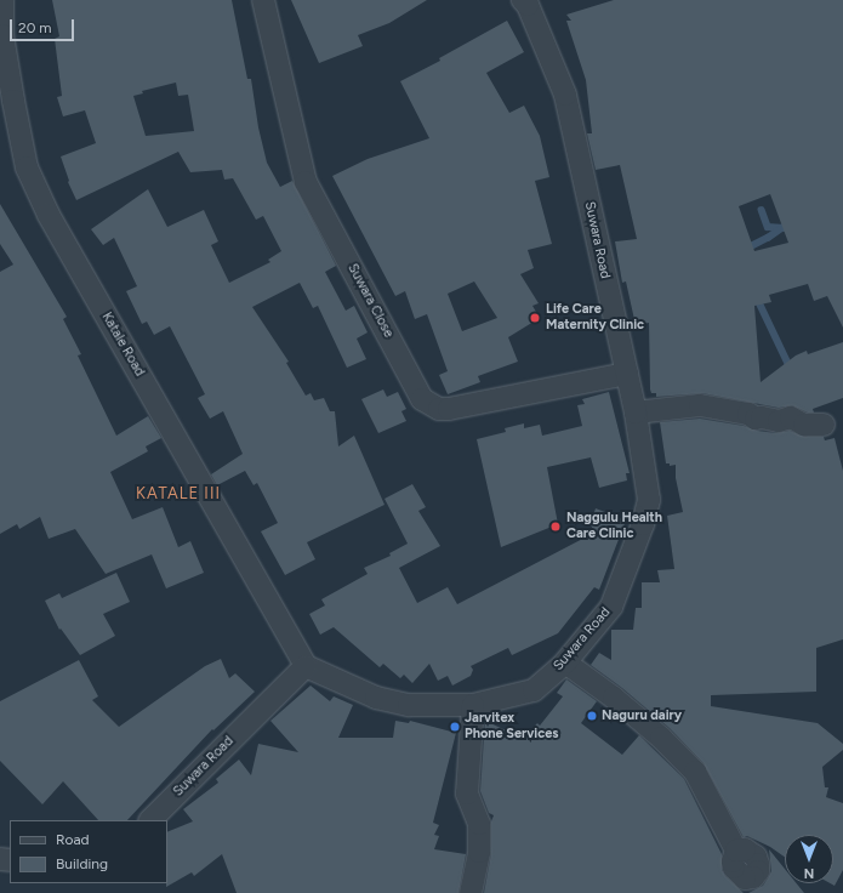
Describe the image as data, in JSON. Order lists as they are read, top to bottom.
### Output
{
  "streets": {
    "street": ["Suwara Road", "Suwara Close", "Katale Road"]
  },
  "crossings": [
    ["Suwara Road", "Suwara Close"],
    ["Suwara Road", "Katale Road"]
  ],
  "districts": ["KATALE III"],
  "places": [
    "Life Care Maternity Clinic",
    "Naggulu Health Care Clinic",
    "Naguru dairy",
    "Jarvitex Phone Services"
  ],
  "legend": ["Road", "Building"],
  "scale_bar": "20 m",
  "north": "bottom"
}
